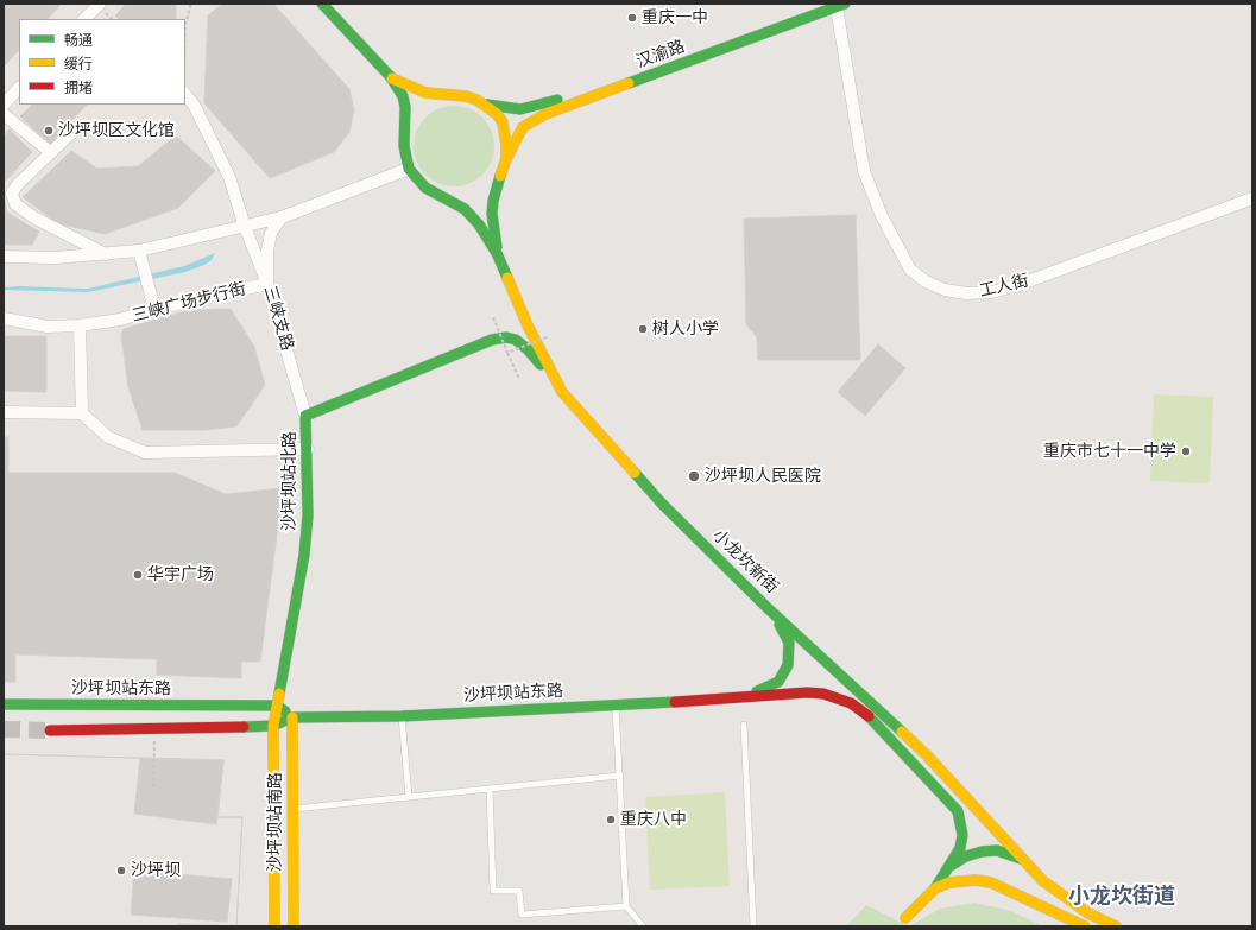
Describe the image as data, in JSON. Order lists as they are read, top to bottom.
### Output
{
  "streets": {
    "main road": [
      "汉渝路",
      "沙坪坝站北路",
      "小龙坎新街",
      "沙坪坝站东路",
      "沙坪坝站南路"
    ],
    "street": ["工人街", "三峡广场步行街", "三峡支路"]
  },
  "crossings": [
    ["汉渝路", "工人街"],
    ["汉渝路", "小龙坎新街"],
    ["三峡广场步行街", "三峡支路"],
    ["三峡支路", "沙坪坝站北路"],
    ["沙坪坝站北路", "小龙坎新街"],
    ["沙坪坝站北路", "沙坪坝站东路"],
    ["沙坪坝站北路", "沙坪坝站南路"],
    ["沙坪坝站东路", "沙坪坝站南路"]
  ],
  "districts": ["小龙坎街道"],
  "places": [
    "重庆一中",
    "沙坪坝区文化馆",
    "树人小学",
    "重庆市七十一中学",
    "沙坪坝人民医院",
    "华宇广场",
    "重庆八中",
    "沙坪坝"
  ],
  "legend": ["畅通", "缓行", "拥堵"]
}
